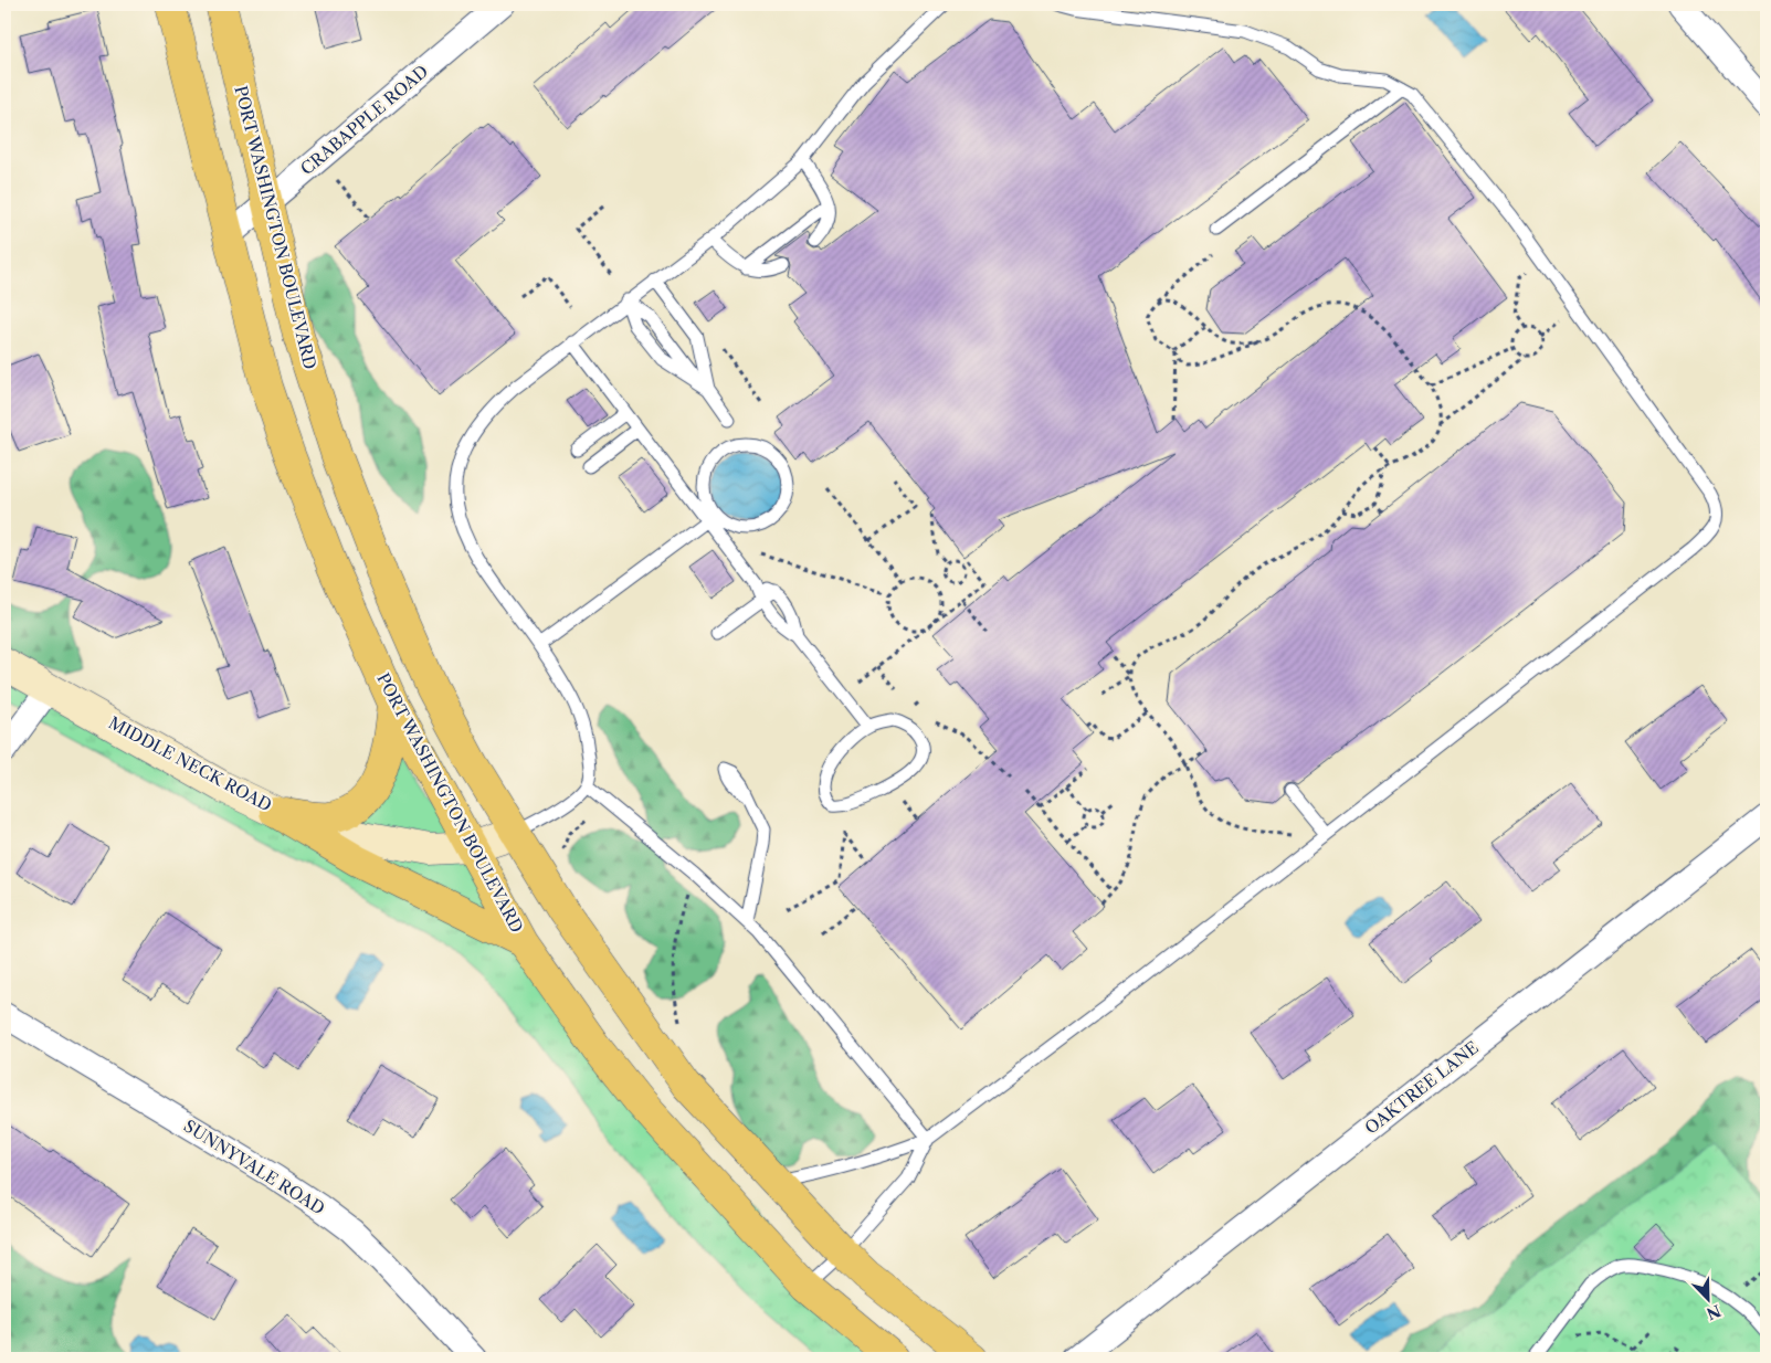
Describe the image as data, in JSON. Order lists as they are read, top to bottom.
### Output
{
  "streets": {
    "main road": ["PORT WASHINGTON BOULEVARD", "MIDDLE NECK ROAD"],
    "street": ["CRABAPPLE ROAD", "OAKTREE LANE", "SUNNYVALE ROAD"]
  },
  "crossings": [
    ["CRABAPPLE ROAD", "PORT WASHINGTON BOULEVARD"],
    ["PORT WASHINGTON BOULEVARD", "MIDDLE NECK ROAD"]
  ],
  "north": "bottom right"
}
